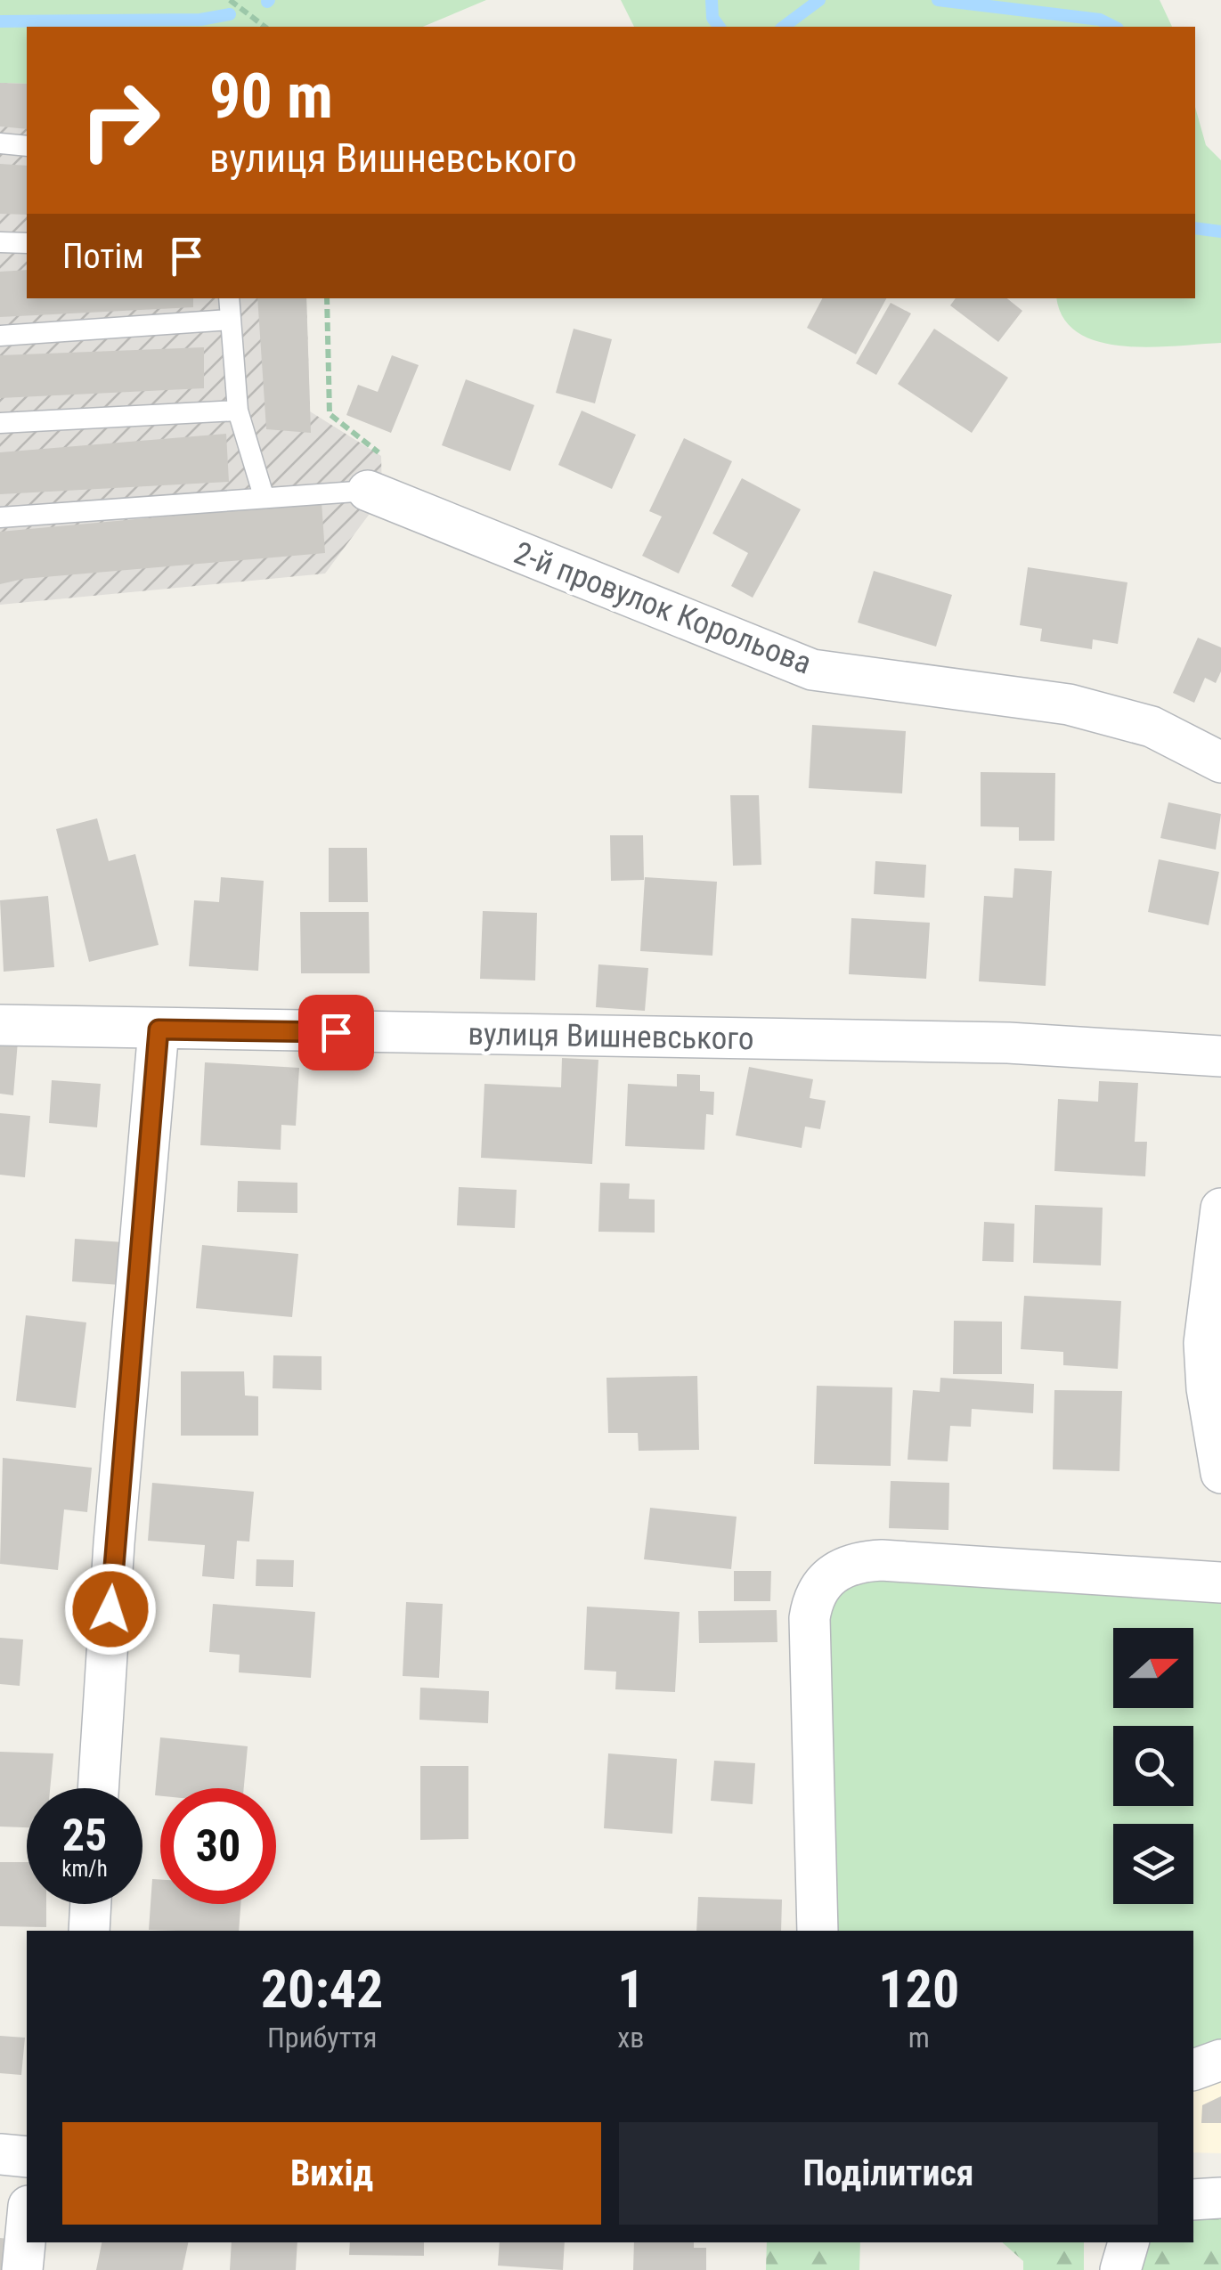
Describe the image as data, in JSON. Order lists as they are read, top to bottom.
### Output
{
  "streets": {
    "street": ["2-й провулок Корольова", "вулиця Вишневського"]
  },
  "north": "right",
  "page": {
    "turn": ["90 m", "вулиця Вишневського"],
    "then": "Потім",
    "speed": "25 km/h",
    "limit": "30",
    "eta": [
      "20:42",
      "Прибуття",
      "1",
      "хв",
      "120",
      "m"
    ],
    "buttons": ["Вихід", "Поділитися"]
  }
}
